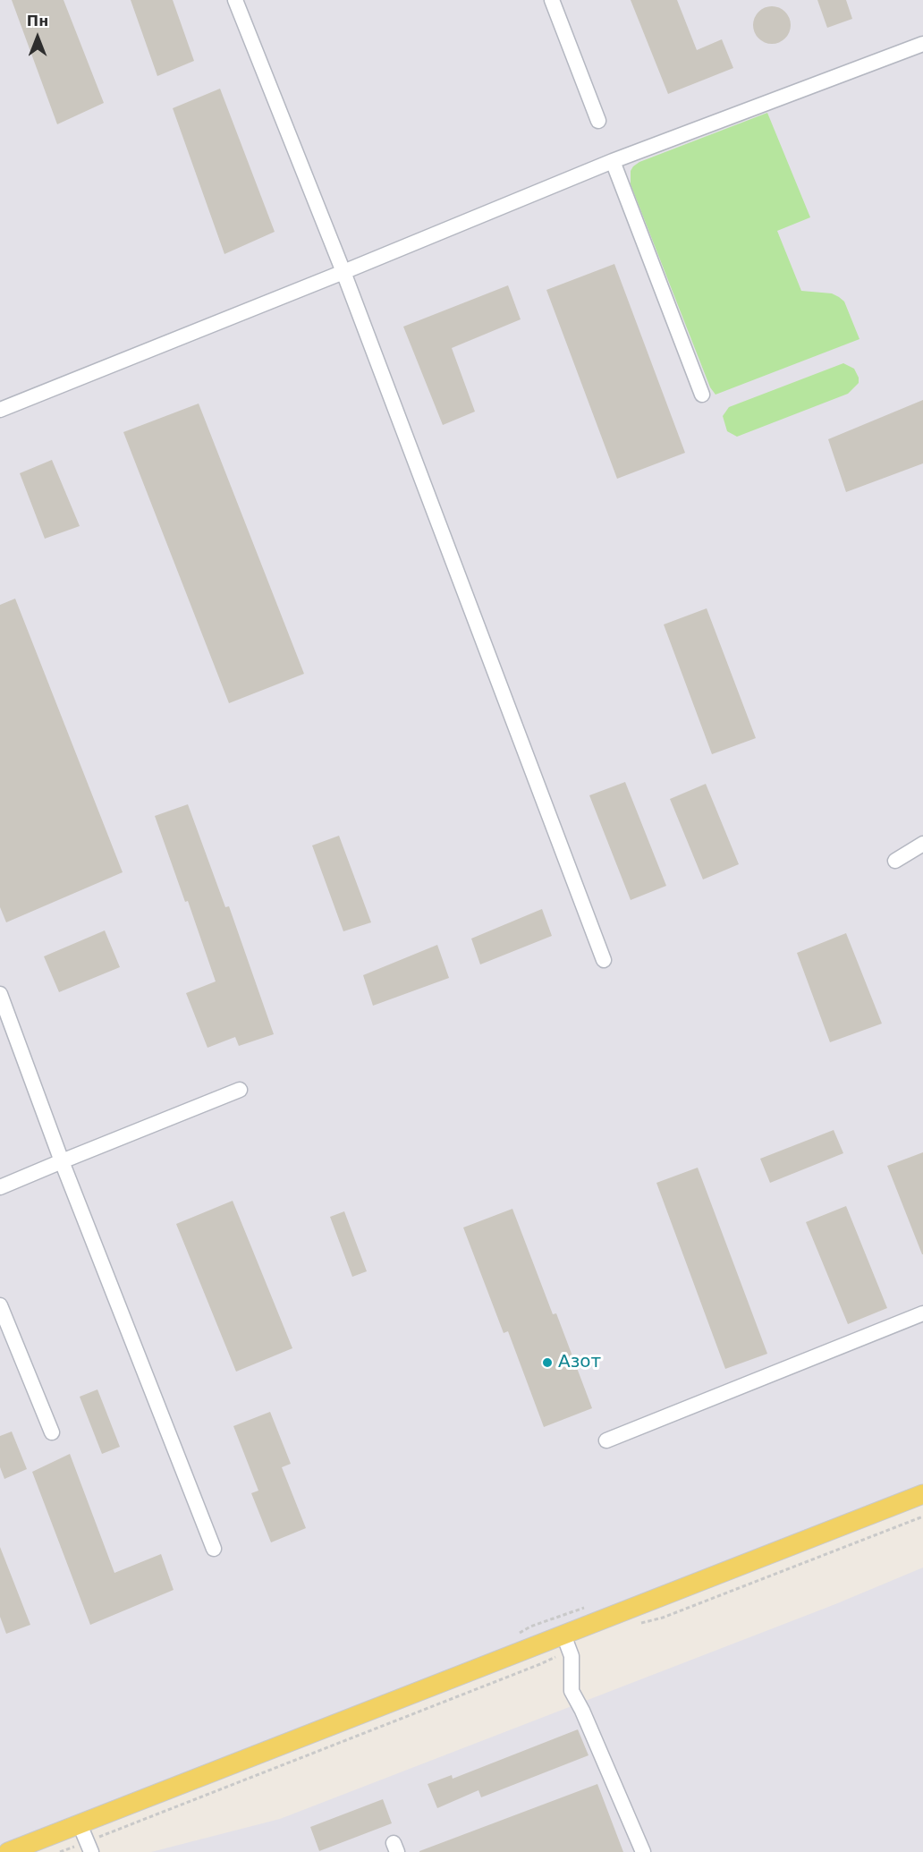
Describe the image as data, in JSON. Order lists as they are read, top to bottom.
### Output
{
  "places": ["Азот"],
  "north": "top"
}
